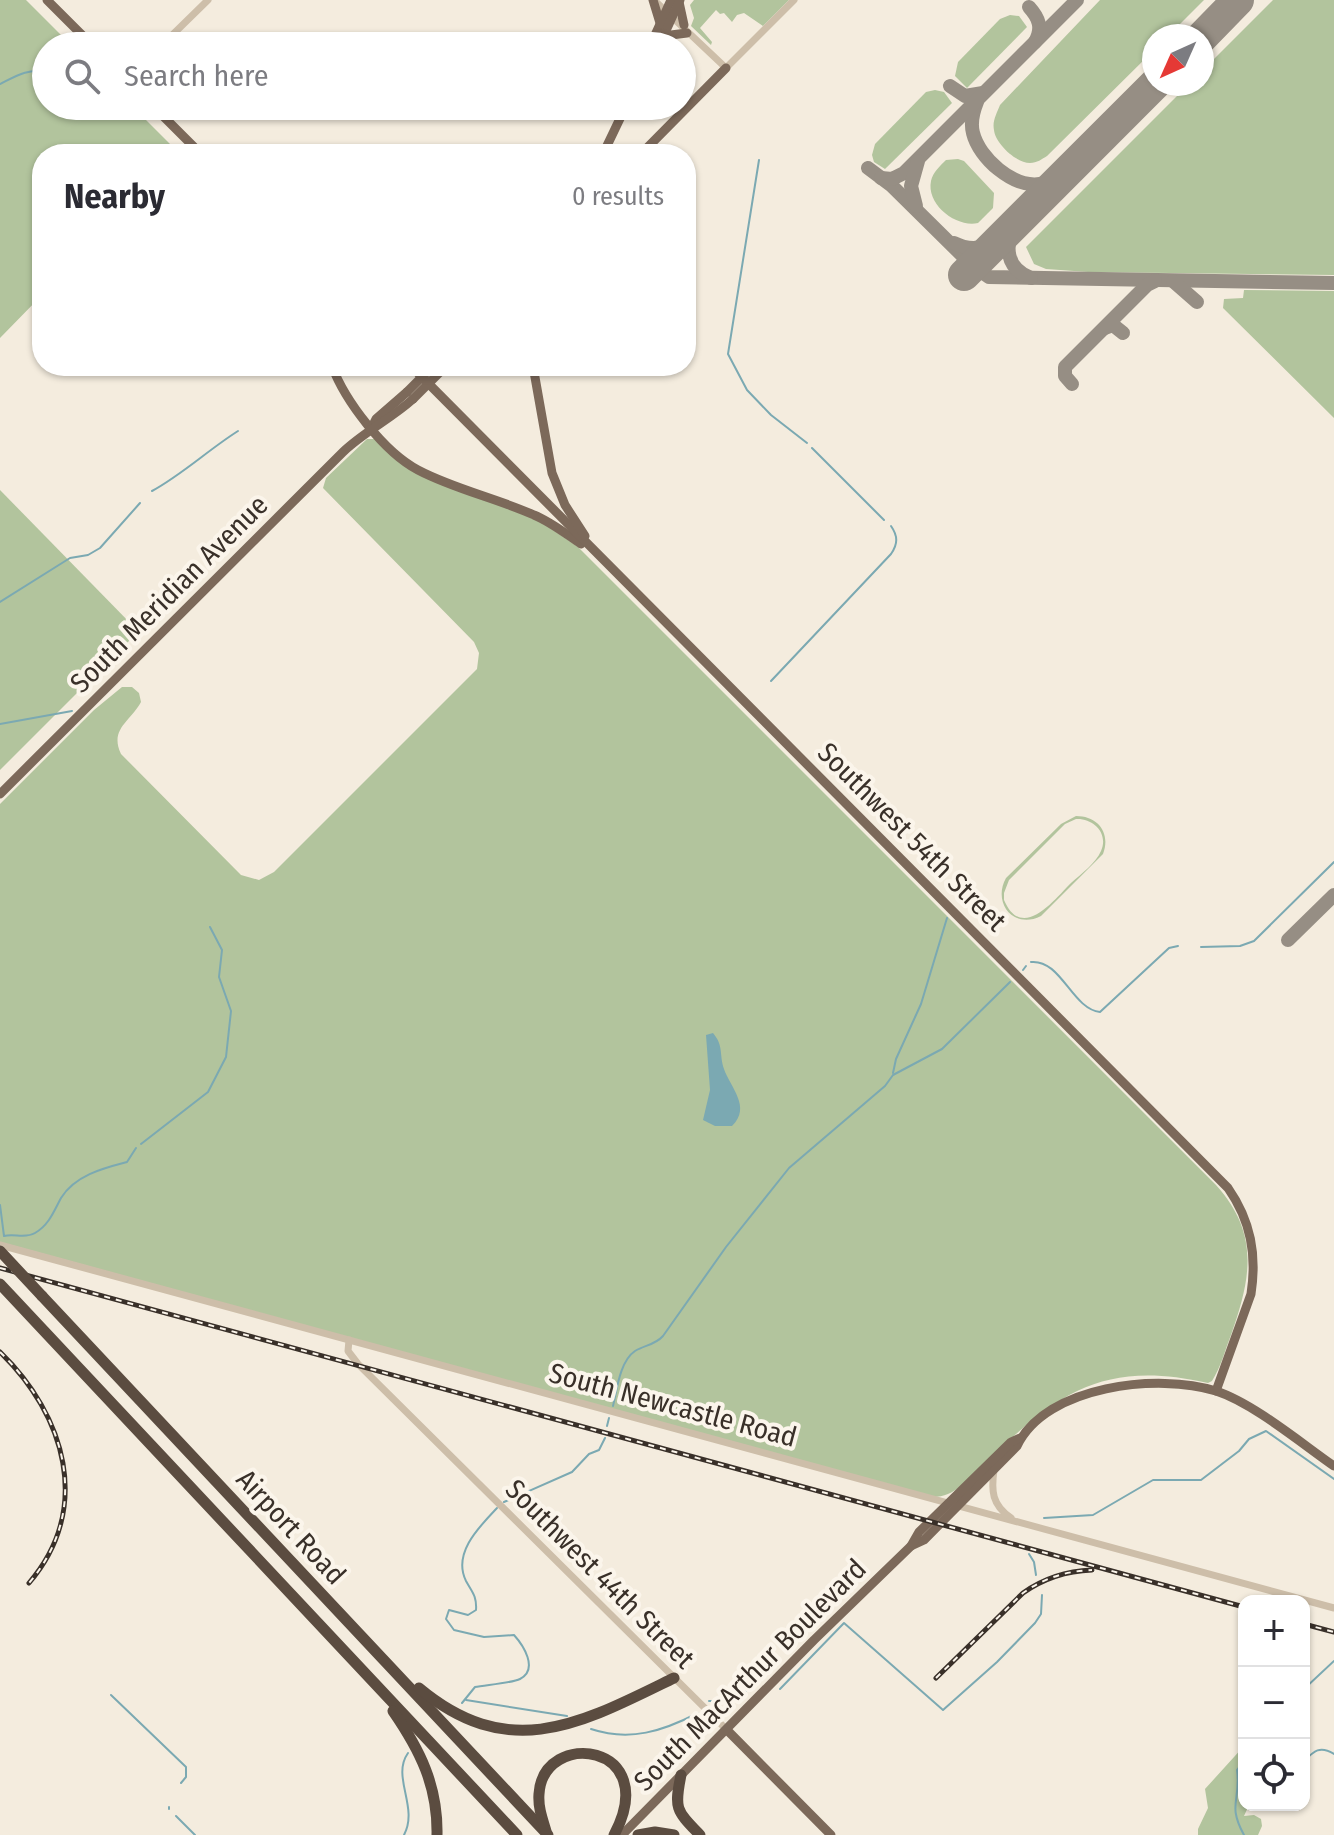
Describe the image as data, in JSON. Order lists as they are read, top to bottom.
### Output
{
  "streets": {
    "highway": ["Airport Road"],
    "main road": [
      "South Meridian Avenue",
      "Southwest 54th Street",
      "Southwest 44th Street",
      "South MacArthur Boulevard"
    ],
    "street": ["South Newcastle Road"]
  },
  "crossings": [
    ["Southwest 54th Street", "South MacArthur Boulevard"],
    ["South Newcastle Road", "Southwest 44th Street"],
    ["South Newcastle Road", "South MacArthur Boulevard"],
    ["Southwest 44th Street", "South MacArthur Boulevard"]
  ],
  "north": "bottom left",
  "page": {
    "search": "Search here",
    "heading": ["Nearby", "0 results"],
    "map_buttons": ["+", "−"]
  }
}
